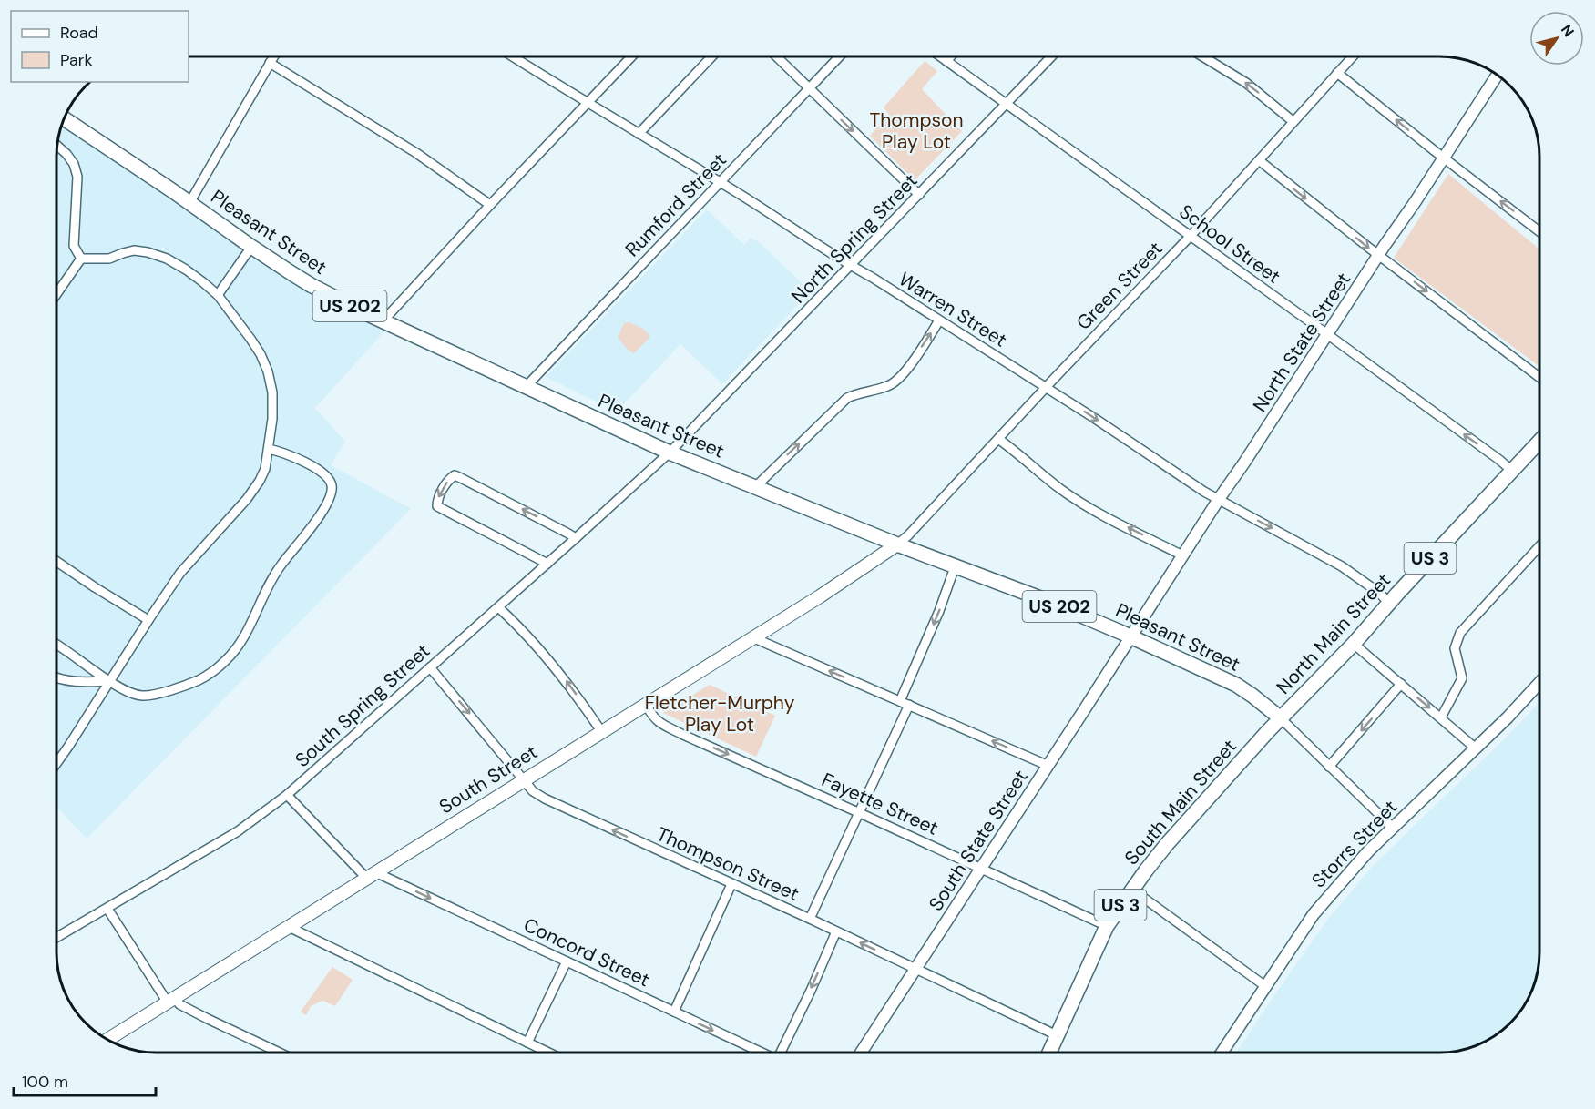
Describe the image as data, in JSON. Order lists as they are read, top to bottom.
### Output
{
  "streets": {
    "main road": [
      "Pleasant Street",
      "US 202",
      "US 3",
      "North Main Street",
      "South Street",
      "South Main Street"
    ],
    "street": [
      "Rumford Street",
      "North Spring Street",
      "School Street",
      "Green Street",
      "Warren Street",
      "North State Street",
      "South Spring Street",
      "Fayette Street",
      "South State Street",
      "Storrs Street",
      "Thompson Street",
      "Concord Street"
    ]
  },
  "crossings": [
    ["Rumford Street", "Pleasant Street"],
    ["Rumford Street", "Warren Street"],
    ["Pleasant Street", "North Spring Street"],
    ["Pleasant Street", "Green Street"],
    ["Pleasant Street", "North State Street"],
    ["Pleasant Street", "North Main Street"],
    ["Pleasant Street", "South Spring Street"],
    ["Pleasant Street", "South Street"],
    ["Pleasant Street", "South Main Street"],
    ["Pleasant Street", "South State Street"],
    ["North Spring Street", "School Street"],
    ["North Spring Street", "Warren Street"],
    ["North Spring Street", "South Spring Street"],
    ["School Street", "Green Street"],
    ["School Street", "North State Street"],
    ["School Street", "North Main Street"],
    ["Green Street", "Warren Street"],
    ["Green Street", "South Street"],
    ["Warren Street", "North State Street"],
    ["Warren Street", "North Main Street"],
    ["North State Street", "South State Street"],
    ["North Main Street", "South Main Street"],
    ["South Spring Street", "Thompson Street"],
    ["South Spring Street", "Concord Street"],
    ["South Street", "Fayette Street"],
    ["South Street", "Thompson Street"],
    ["South Street", "Concord Street"],
    ["South Main Street", "Fayette Street"],
    ["South Main Street", "Thompson Street"],
    ["Fayette Street", "South State Street"],
    ["South State Street", "Thompson Street"]
  ],
  "one_way": ["Warren Street", "Fayette Street", "Concord Street"],
  "parks": ["Thompson Play Lot", "Fletcher-Murphy Play Lot"],
  "legend": ["Road", "Park"],
  "scale_bar": "100 m",
  "north": "top right"
}
